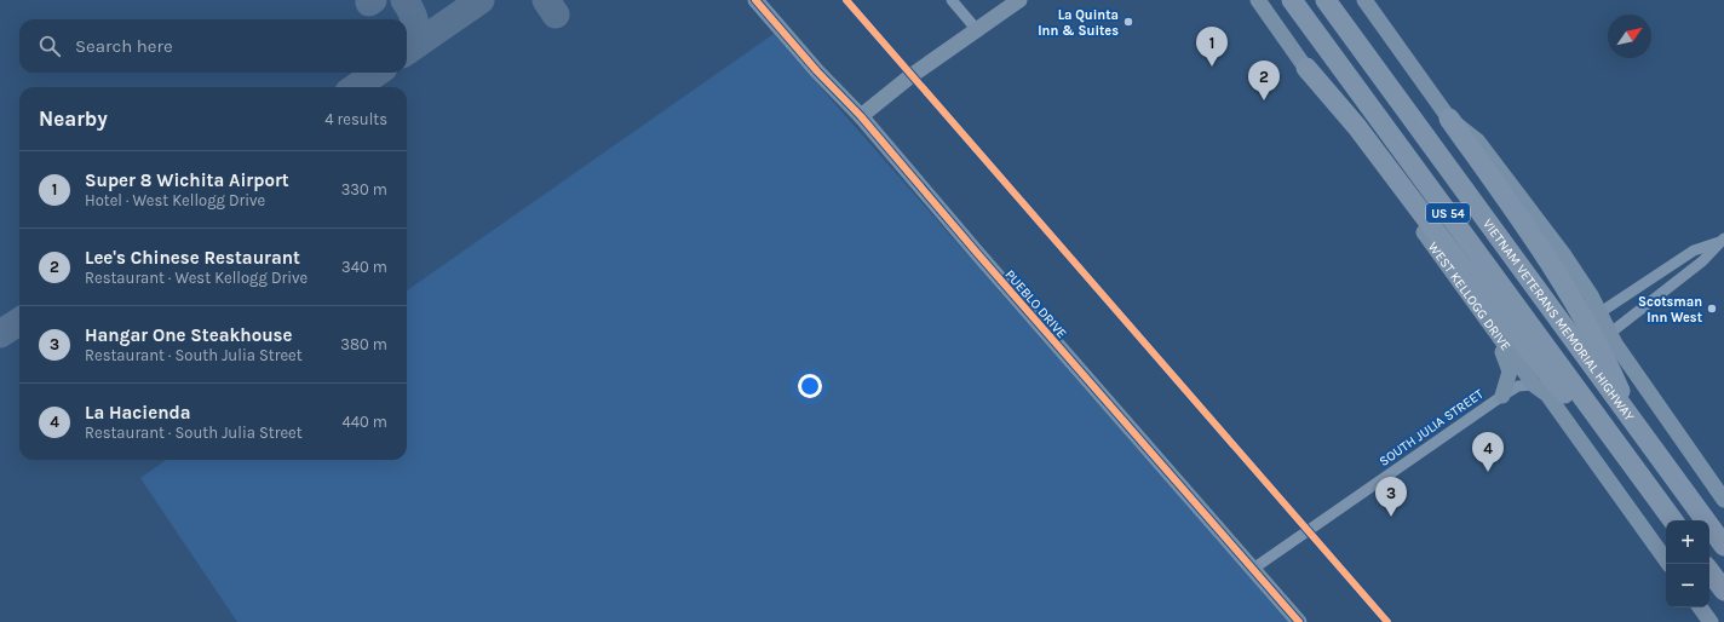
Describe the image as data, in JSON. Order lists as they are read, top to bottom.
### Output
{
  "streets": {
    "highway": ["US 54", "VIETNAM VETERANS MEMORIAL HIGHWAY"],
    "main road": ["WEST KELLOGG DRIVE", "PUEBLO DRIVE"],
    "street": ["SOUTH JULIA STREET"]
  },
  "crossings": [
    ["WEST KELLOGG DRIVE", "SOUTH JULIA STREET"],
    ["PUEBLO DRIVE", "SOUTH JULIA STREET"]
  ],
  "places": ["La Quinta Inn & Suites", "Scotsman Inn West"],
  "north": "top right",
  "page": {
    "search": "Search here",
    "pins": [
      "1",
      "2",
      "4",
      "3"
    ],
    "heading": ["Nearby", "4 results"],
    "list": [
      {
        "mark": "1",
        "name": "Super 8 Wichita Airport",
        "note": "Hotel · West Kellogg Drive",
        "value": "330 m"
      },
      {
        "mark": "2",
        "name": "Lee's Chinese Restaurant",
        "note": "Restaurant · West Kellogg Drive",
        "value": "340 m"
      },
      {
        "mark": "3",
        "name": "Hangar One Steakhouse",
        "note": "Restaurant · South Julia Street",
        "value": "380 m"
      },
      {
        "mark": "4",
        "name": "La Hacienda",
        "note": "Restaurant · South Julia Street",
        "value": "440 m"
      }
    ],
    "map_buttons": ["+", "−"]
  }
}
